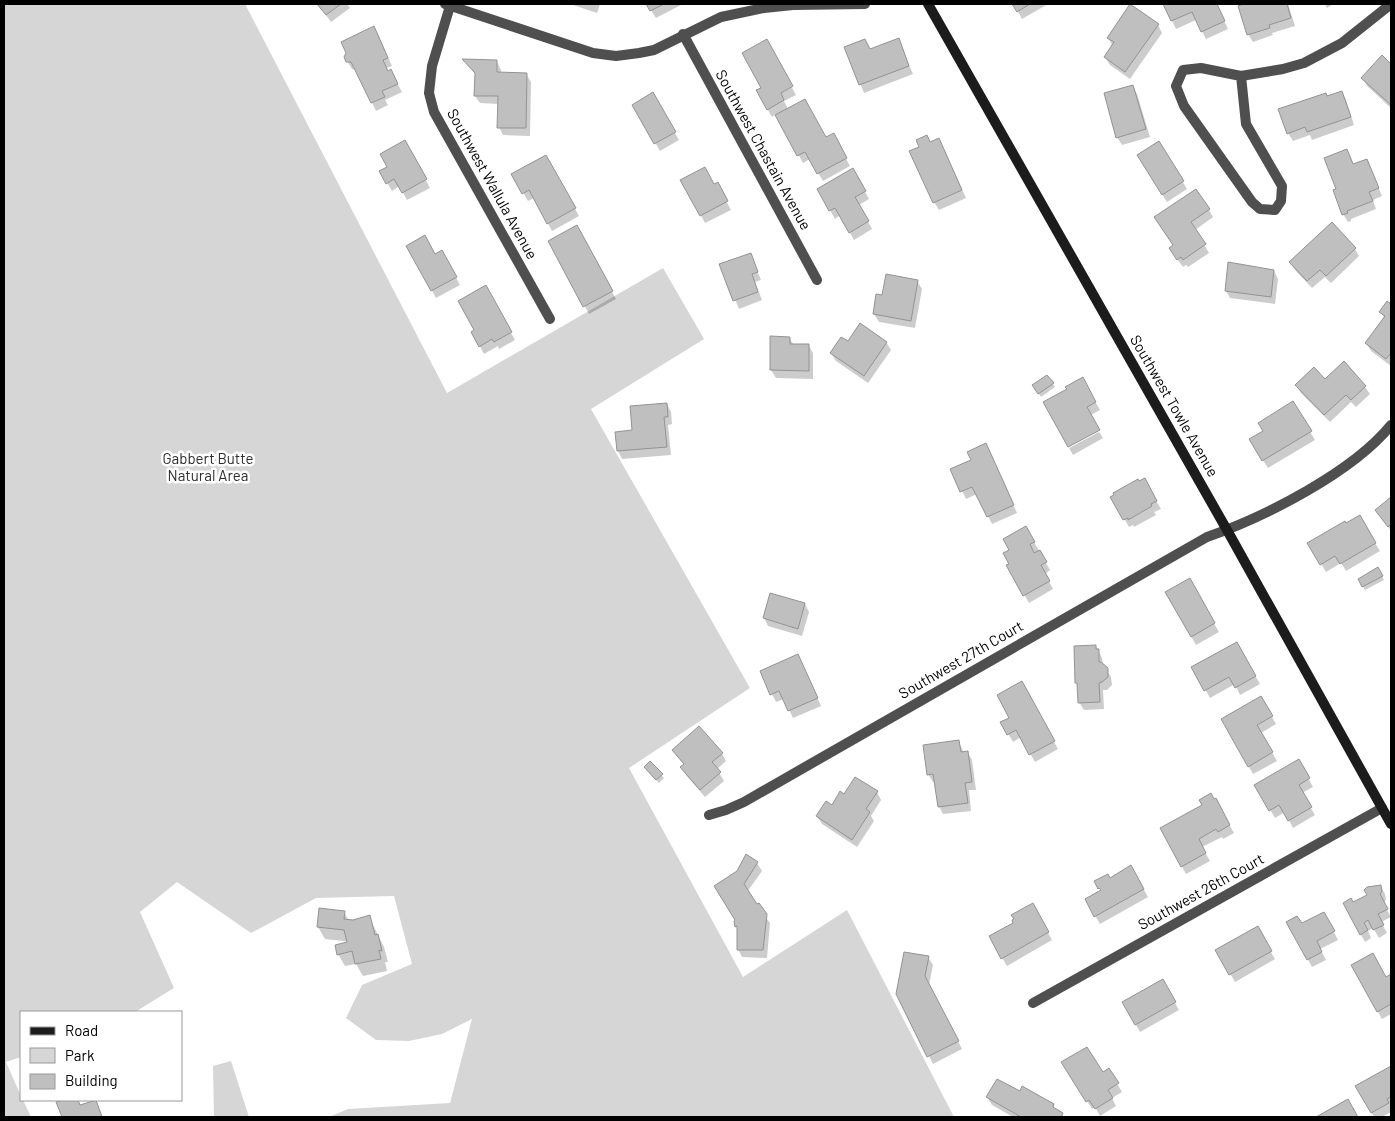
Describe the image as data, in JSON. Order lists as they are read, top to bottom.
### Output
{
  "streets": {
    "main road": ["Southwest Towle Avenue"],
    "street": [
      "Southwest Chastain Avenue",
      "Southwest Wallula Avenue",
      "Southwest 27th Court",
      "Southwest 26th Court"
    ]
  },
  "crossings": [
    ["Southwest Towle Avenue", "Southwest 27th Court"],
    ["Southwest Towle Avenue", "Southwest 26th Court"]
  ],
  "parks": ["Gabbert Butte Natural Area"],
  "legend": ["Road", "Park", "Building"]
}
